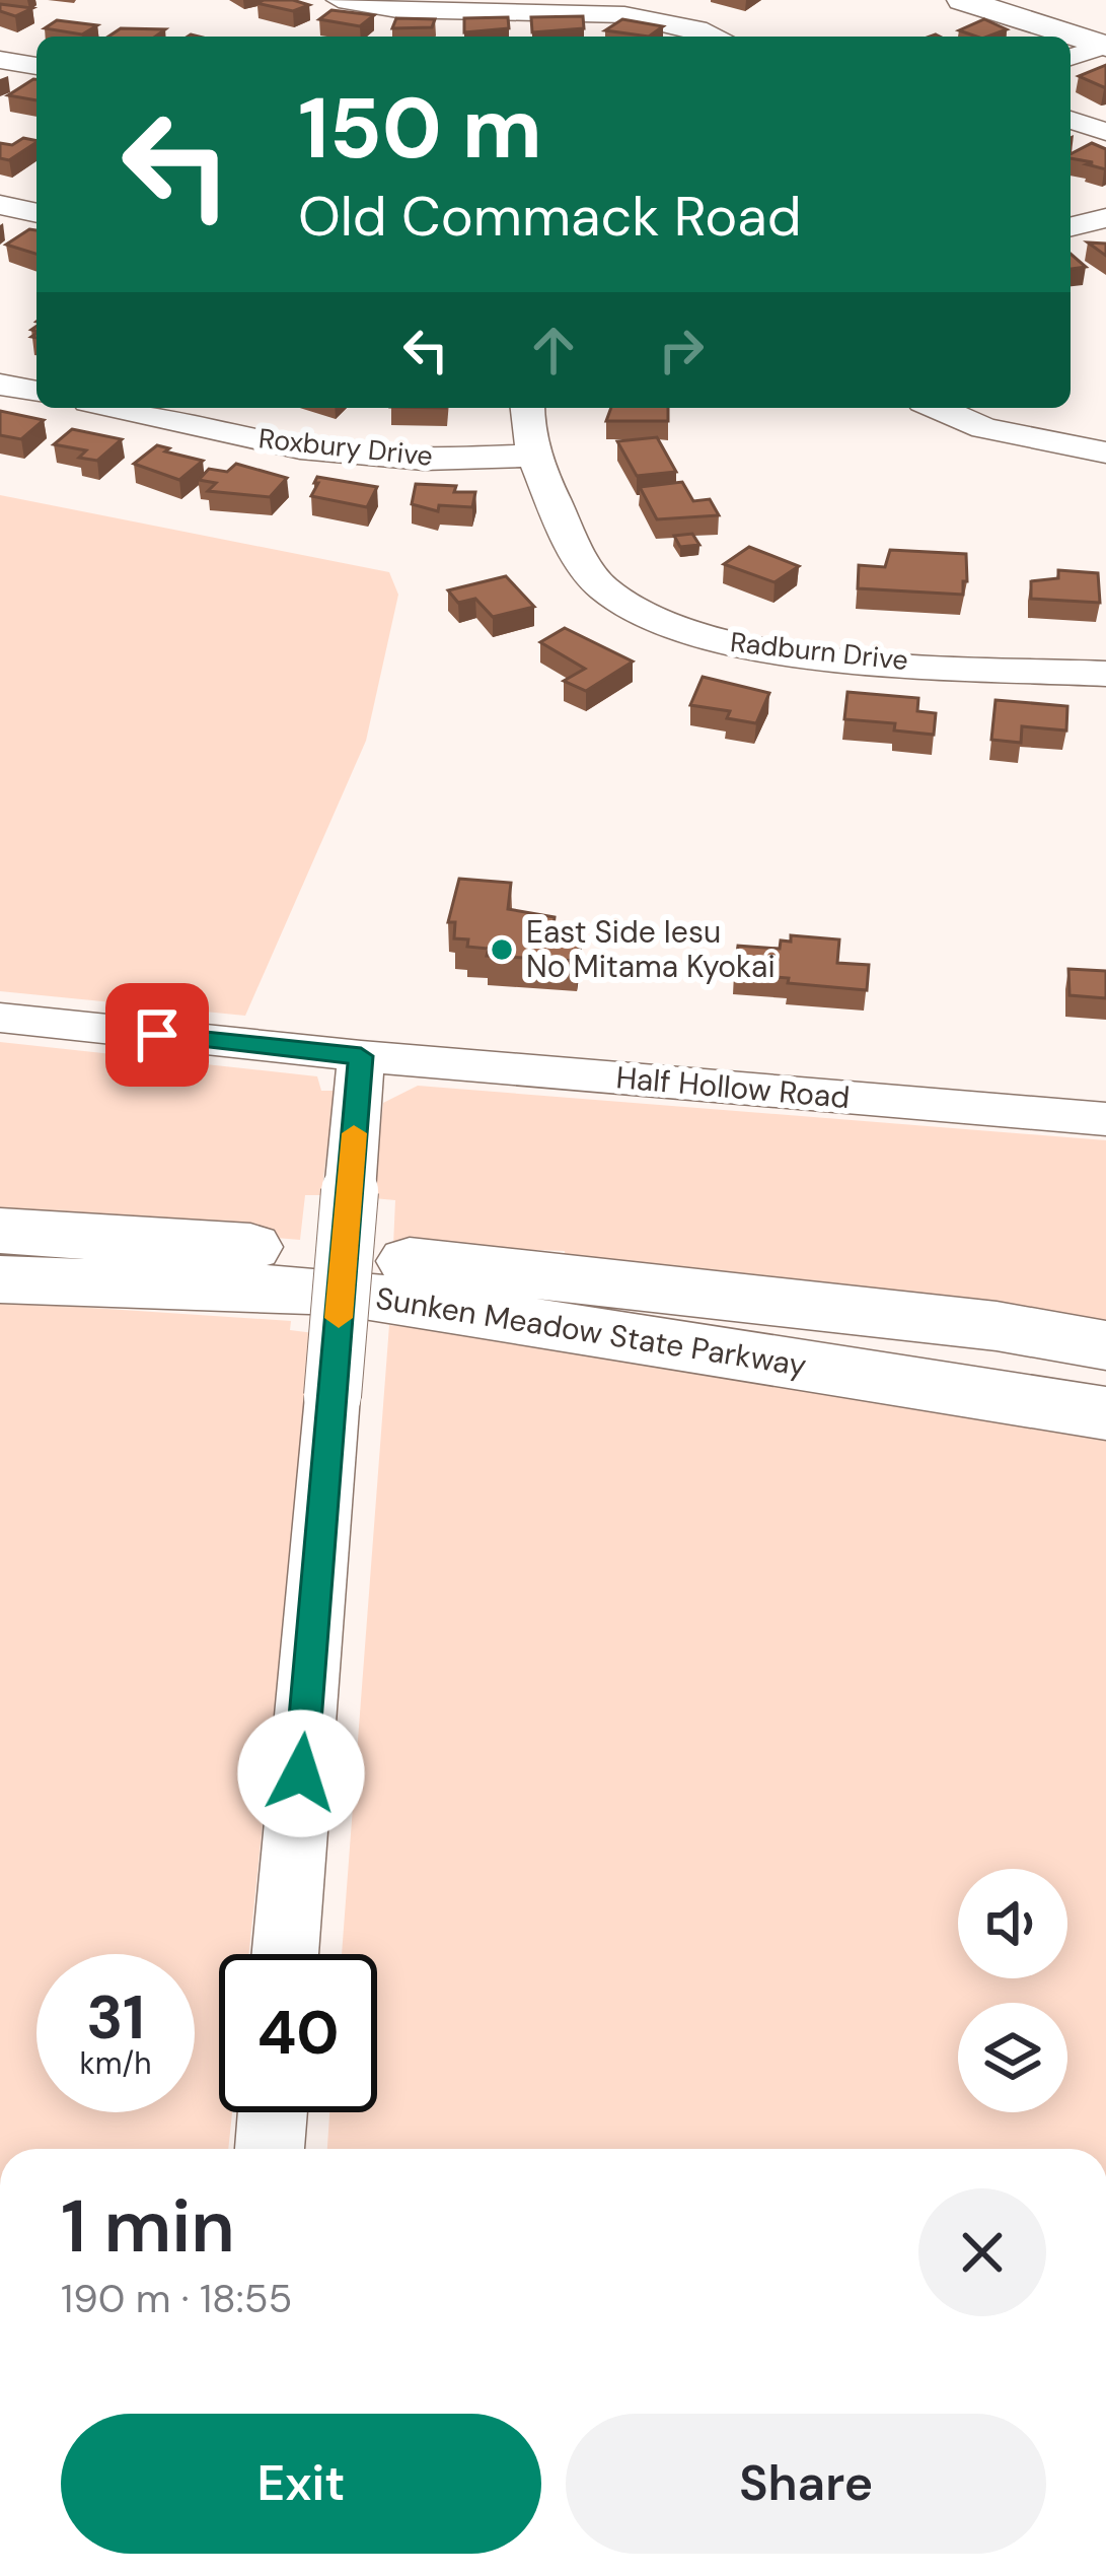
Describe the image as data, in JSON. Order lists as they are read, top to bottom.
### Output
{
  "streets": {
    "highway": ["Sunken Meadow State Parkway"],
    "street": ["Roxbury Drive", "Radburn Drive", "Half Hollow Road"]
  },
  "crossings": [
    ["Roxbury Drive", "Radburn Drive"]
  ],
  "places": ["East Side Iesu No Mitama Kyokai"],
  "page": {
    "turn": ["150 m", "Old Commack Road"],
    "speed": "31 km/h",
    "limit": "40",
    "heading": ["1 min", "190 m · 18:55"],
    "buttons": ["Exit", "Share"]
  }
}
